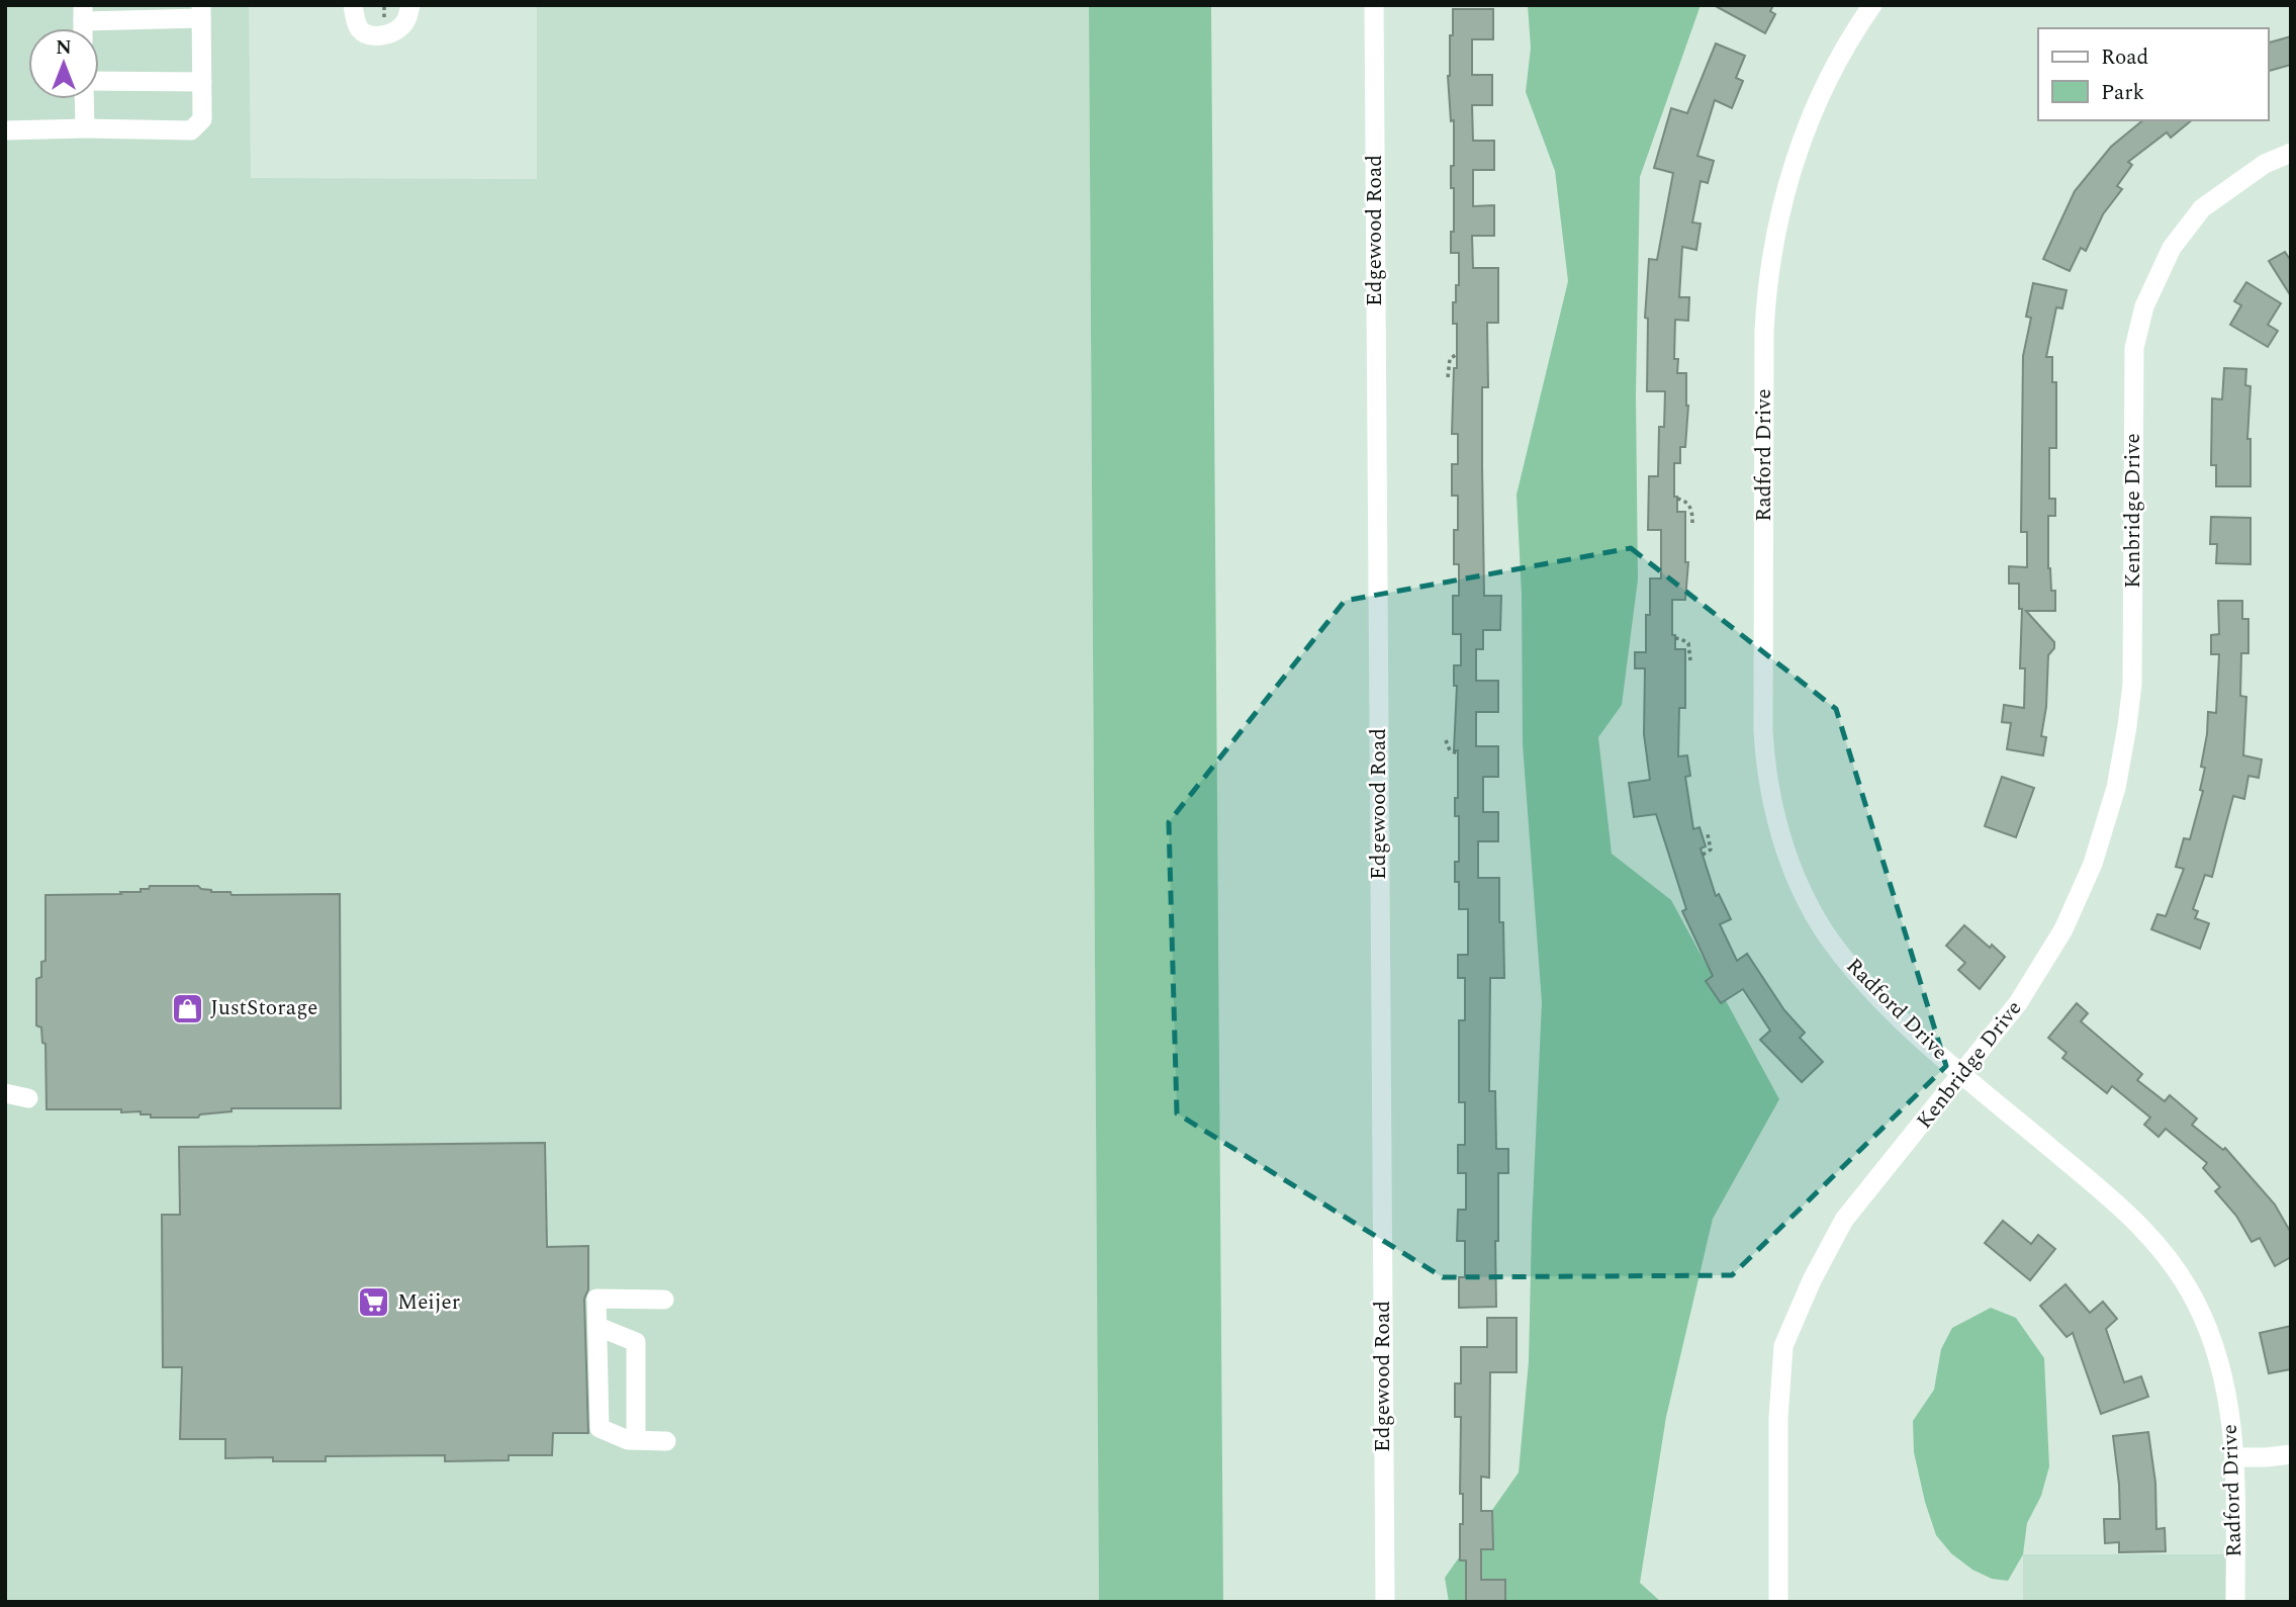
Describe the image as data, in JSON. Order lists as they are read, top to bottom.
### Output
{
  "streets": {
    "street": ["Edgewood Road", "Radford Drive", "Kenbridge Drive"]
  },
  "crossings": [
    ["Radford Drive", "Kenbridge Drive"]
  ],
  "places": {
    "shop": ["JustStorage"],
    "supermarket": ["Meijer"]
  },
  "legend": ["Road", "Park"],
  "north": "top"
}
